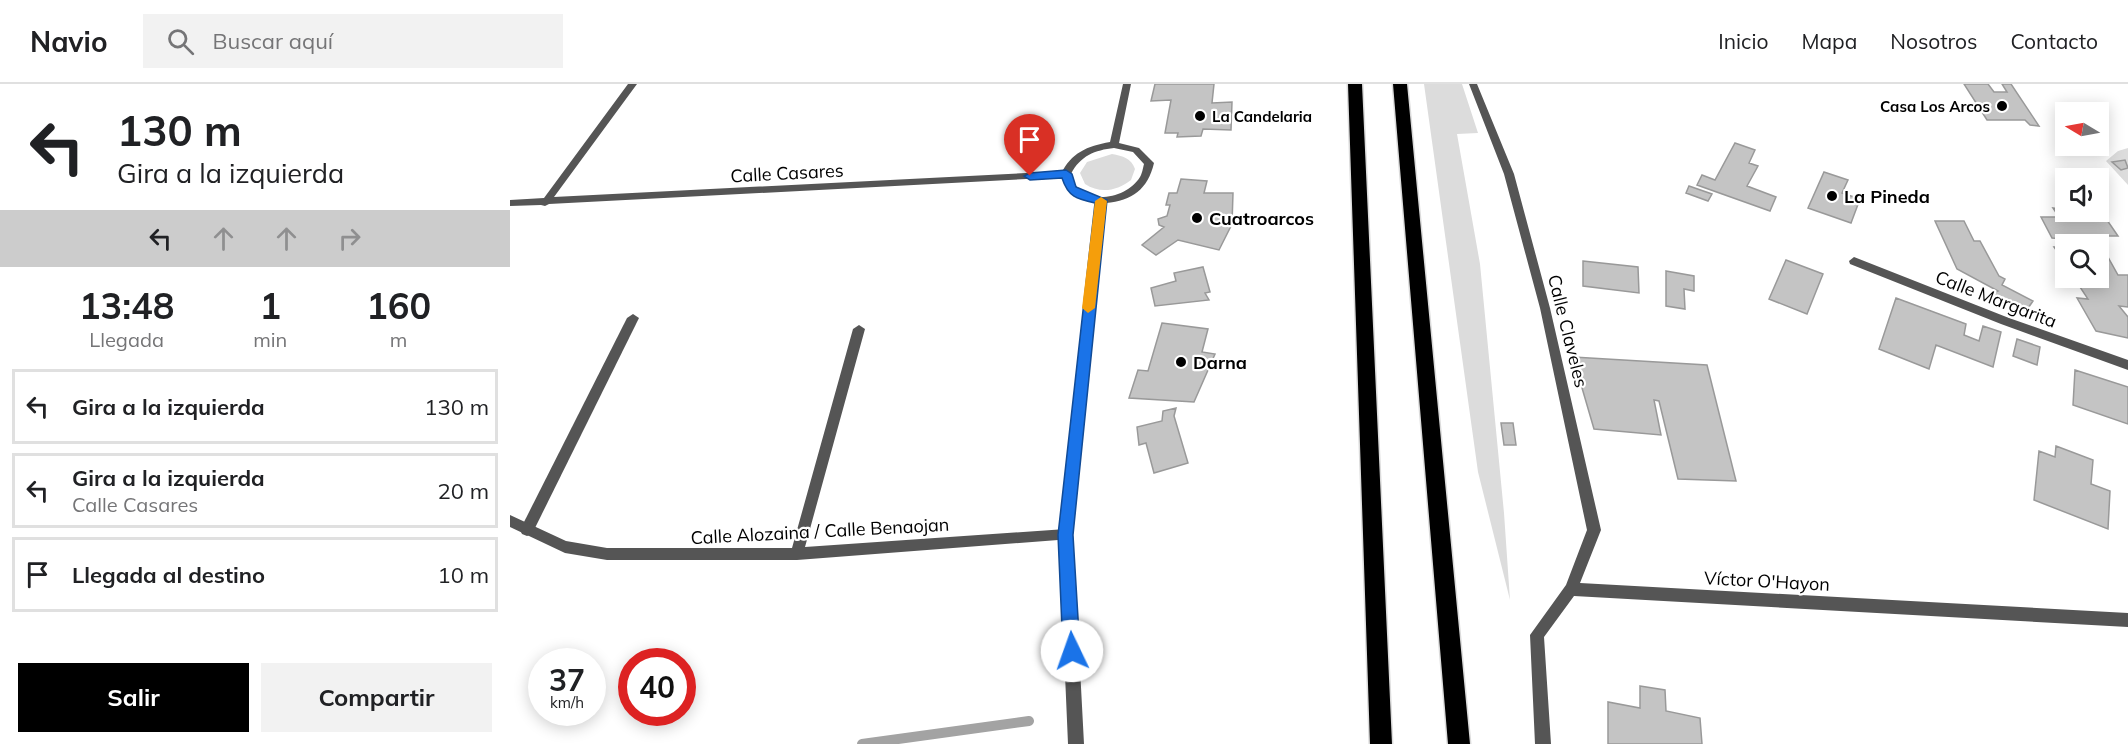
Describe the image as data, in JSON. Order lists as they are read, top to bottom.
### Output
{
  "streets": {
    "street": [
      "Calle Casares",
      "Calle Margarita",
      "Calle Claveles",
      "Calle Alozaina / Calle Benaojan",
      "Víctor O'Hayon"
    ]
  },
  "crossings": [
    ["Calle Claveles", "Víctor O'Hayon"]
  ],
  "places": [
    "Casa Los Arcos",
    "La Candelaria",
    "La Pineda",
    "Cuatroarcos",
    "Darna"
  ],
  "north": "left",
  "page": {
    "header": "Navio",
    "search": "Buscar aquí",
    "nav": [
      "Inicio",
      "Mapa",
      "Nosotros",
      "Contacto"
    ],
    "turn": ["130 m", "Gira a la izquierda"],
    "eta": [
      "13:48",
      "Llegada",
      "1",
      "min",
      "160",
      "m"
    ],
    "list": [
      {
        "name": "Gira a la izquierda",
        "value": "130 m"
      },
      {
        "name": "Gira a la izquierda",
        "note": "Calle Casares",
        "value": "20 m"
      },
      {
        "name": "Llegada al destino",
        "value": "10 m"
      }
    ],
    "speed": "37 km/h",
    "limit": "40",
    "buttons": ["Salir", "Compartir"]
  }
}
